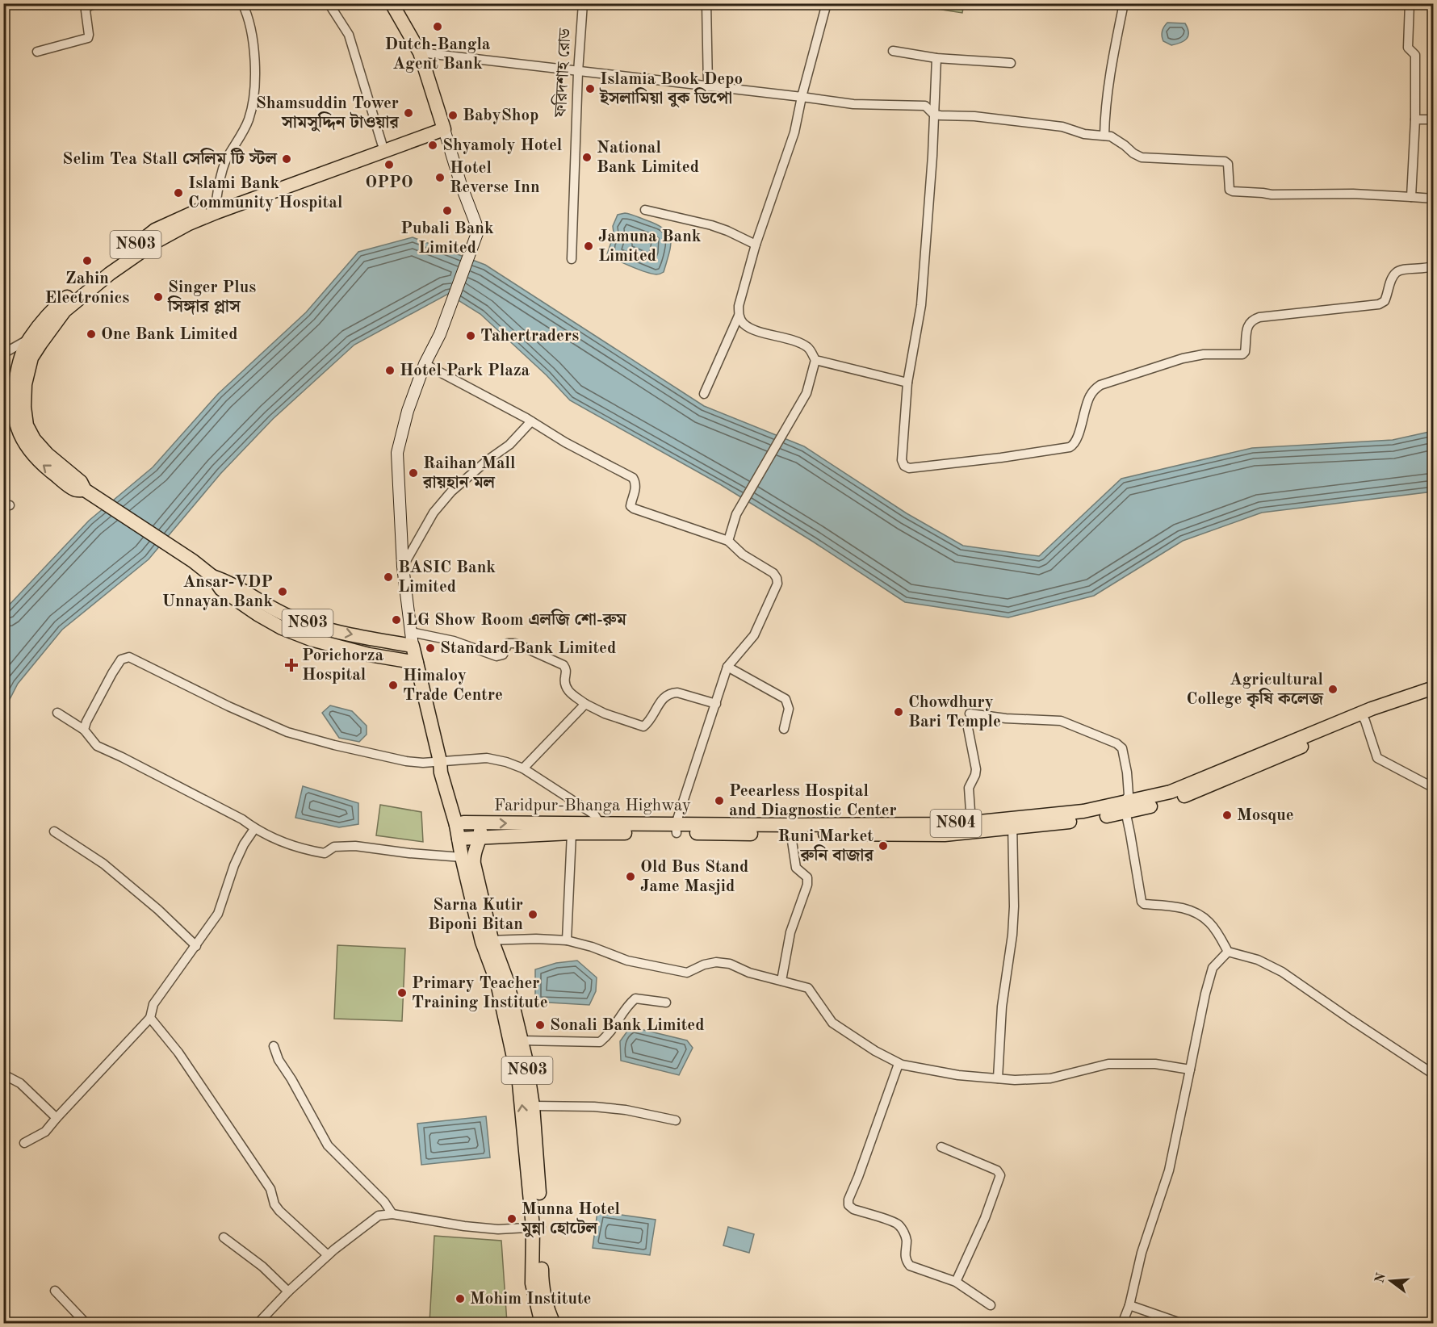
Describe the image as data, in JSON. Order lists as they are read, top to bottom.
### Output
{
  "streets": {
    "highway": ["N803", "Faridpur-Bhanga Highway", "N804"],
    "street": ["ফরিদশাহ রোড"]
  },
  "crossings": [
    ["N803", "Faridpur-Bhanga Highway"]
  ],
  "places": {
    "other": [
      "Dutch-Bangla Agent Bank",
      "Islamia Book Depo ইসলামিয়া বুক ডিপো",
      "Shamsuddin Tower সামসুদ্দিন টাওয়ার",
      "BabyShop",
      "Shyamoly Hotel",
      "National Bank Limited",
      "Selim Tea Stall সেলিম টি স্টল",
      "OPPO",
      "Hotel Reverse Inn",
      "Islami Bank Community Hospital",
      "Pubali Bank Limited",
      "Jamuna Bank Limited",
      "Zahin Electronics",
      "Singer Plus সিঙ্গার প্লাস",
      "One Bank Limited",
      "Tahertraders",
      "Hotel Park Plaza",
      "Raihan Mall রায়হান মল",
      "BASIC Bank Limited",
      "Ansar-VDP Unnayan Bank",
      "LG Show Room এলজি শো-রুম",
      "Standard Bank Limited",
      "Himaloy Trade Centre",
      "Agricultural College কৃষি কলেজ",
      "Chowdhury Bari Temple",
      "Peearless Hospital and Diagnostic Center",
      "Mosque",
      "Runi Market রুনি বাজার",
      "Old Bus Stand Jame Masjid",
      "Sarna Kutir Biponi Bitan",
      "Primary Teacher Training Institute",
      "Sonali Bank Limited",
      "Munna Hotel মুন্না হোটেল",
      "Mohim Institute"
    ],
    "health": ["Porichorza Hospital"]
  },
  "north": "left"
}
